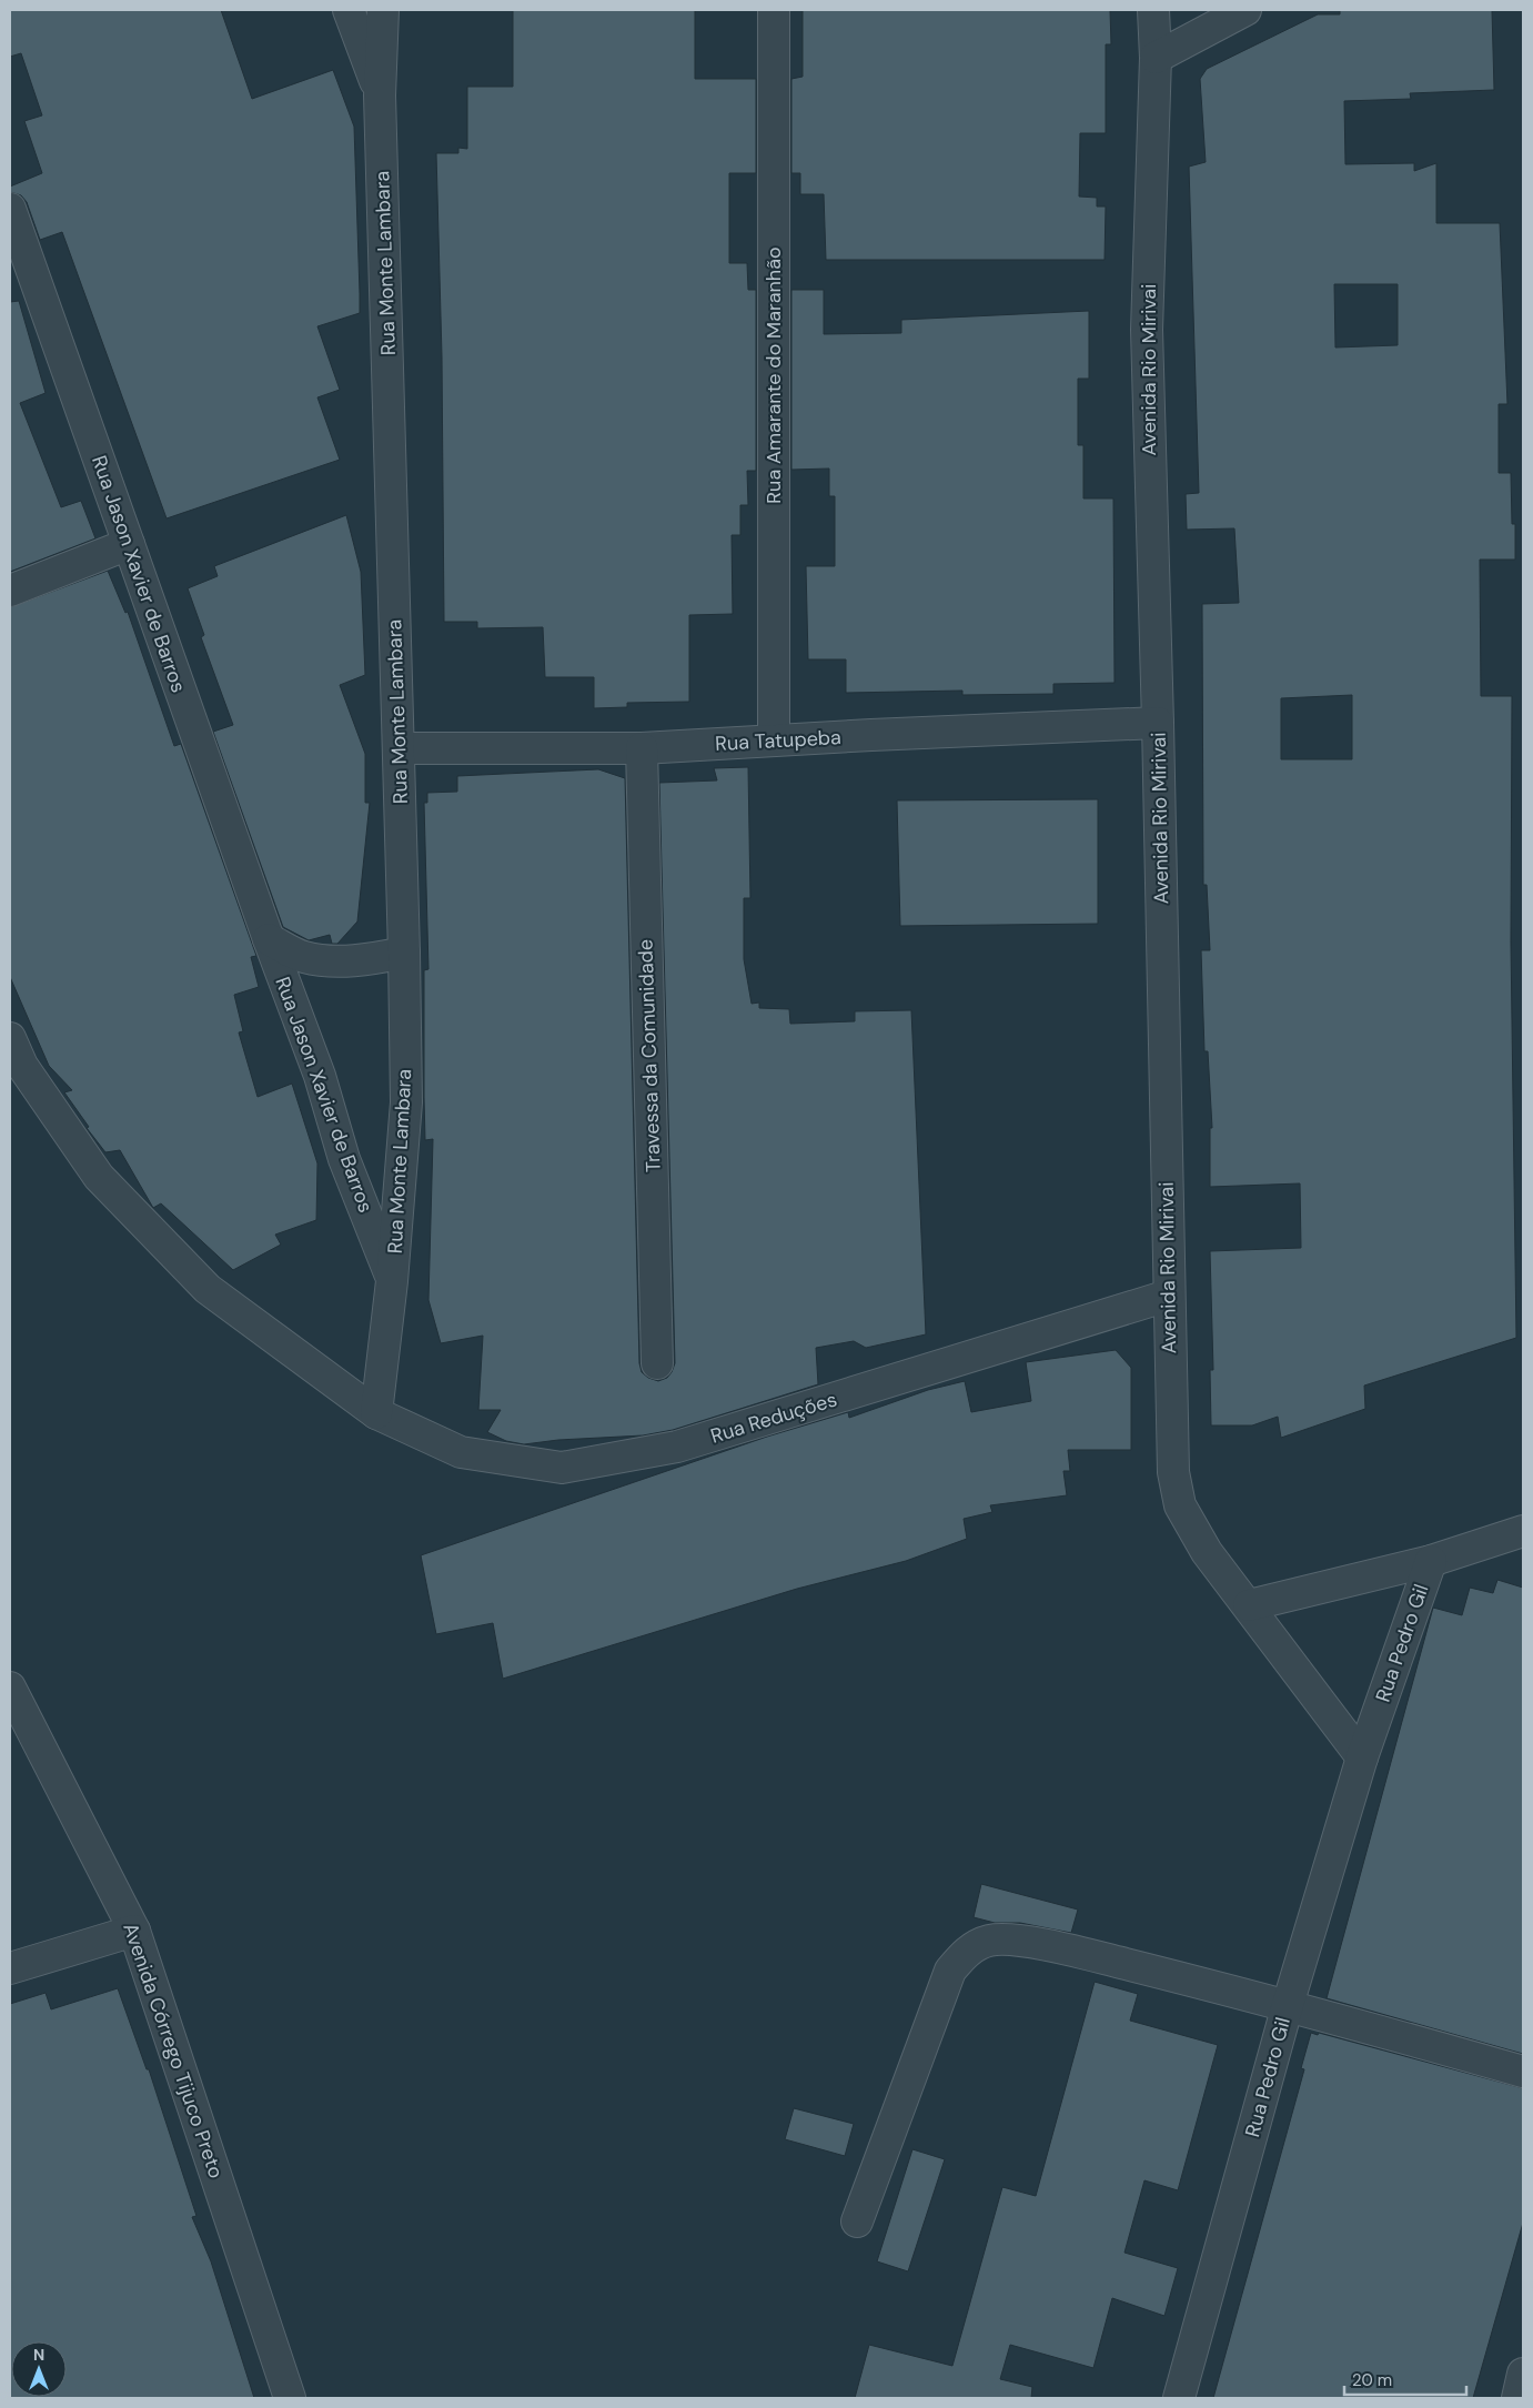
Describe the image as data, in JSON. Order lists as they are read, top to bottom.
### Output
{
  "streets": {
    "street": [
      "Rua Monte Lambara",
      "Avenida Rio Mirivai",
      "Rua Amarante do Maranhão",
      "Rua Jason Xavier de Barros",
      "Rua Tatupeba",
      "Travessa da Comunidade",
      "Rua Reduções",
      "Rua Pedro Gil",
      "Avenida Córrego Tijuco Preto"
    ]
  },
  "crossings": [
    ["Rua Monte Lambara", "Rua Jason Xavier de Barros"],
    ["Rua Monte Lambara", "Rua Tatupeba"],
    ["Rua Monte Lambara", "Rua Reduções"],
    ["Avenida Rio Mirivai", "Rua Tatupeba"],
    ["Avenida Rio Mirivai", "Rua Reduções"],
    ["Rua Amarante do Maranhão", "Rua Tatupeba"],
    ["Rua Tatupeba", "Travessa da Comunidade"]
  ],
  "scale_bar": "20 m",
  "north": "top"
}
